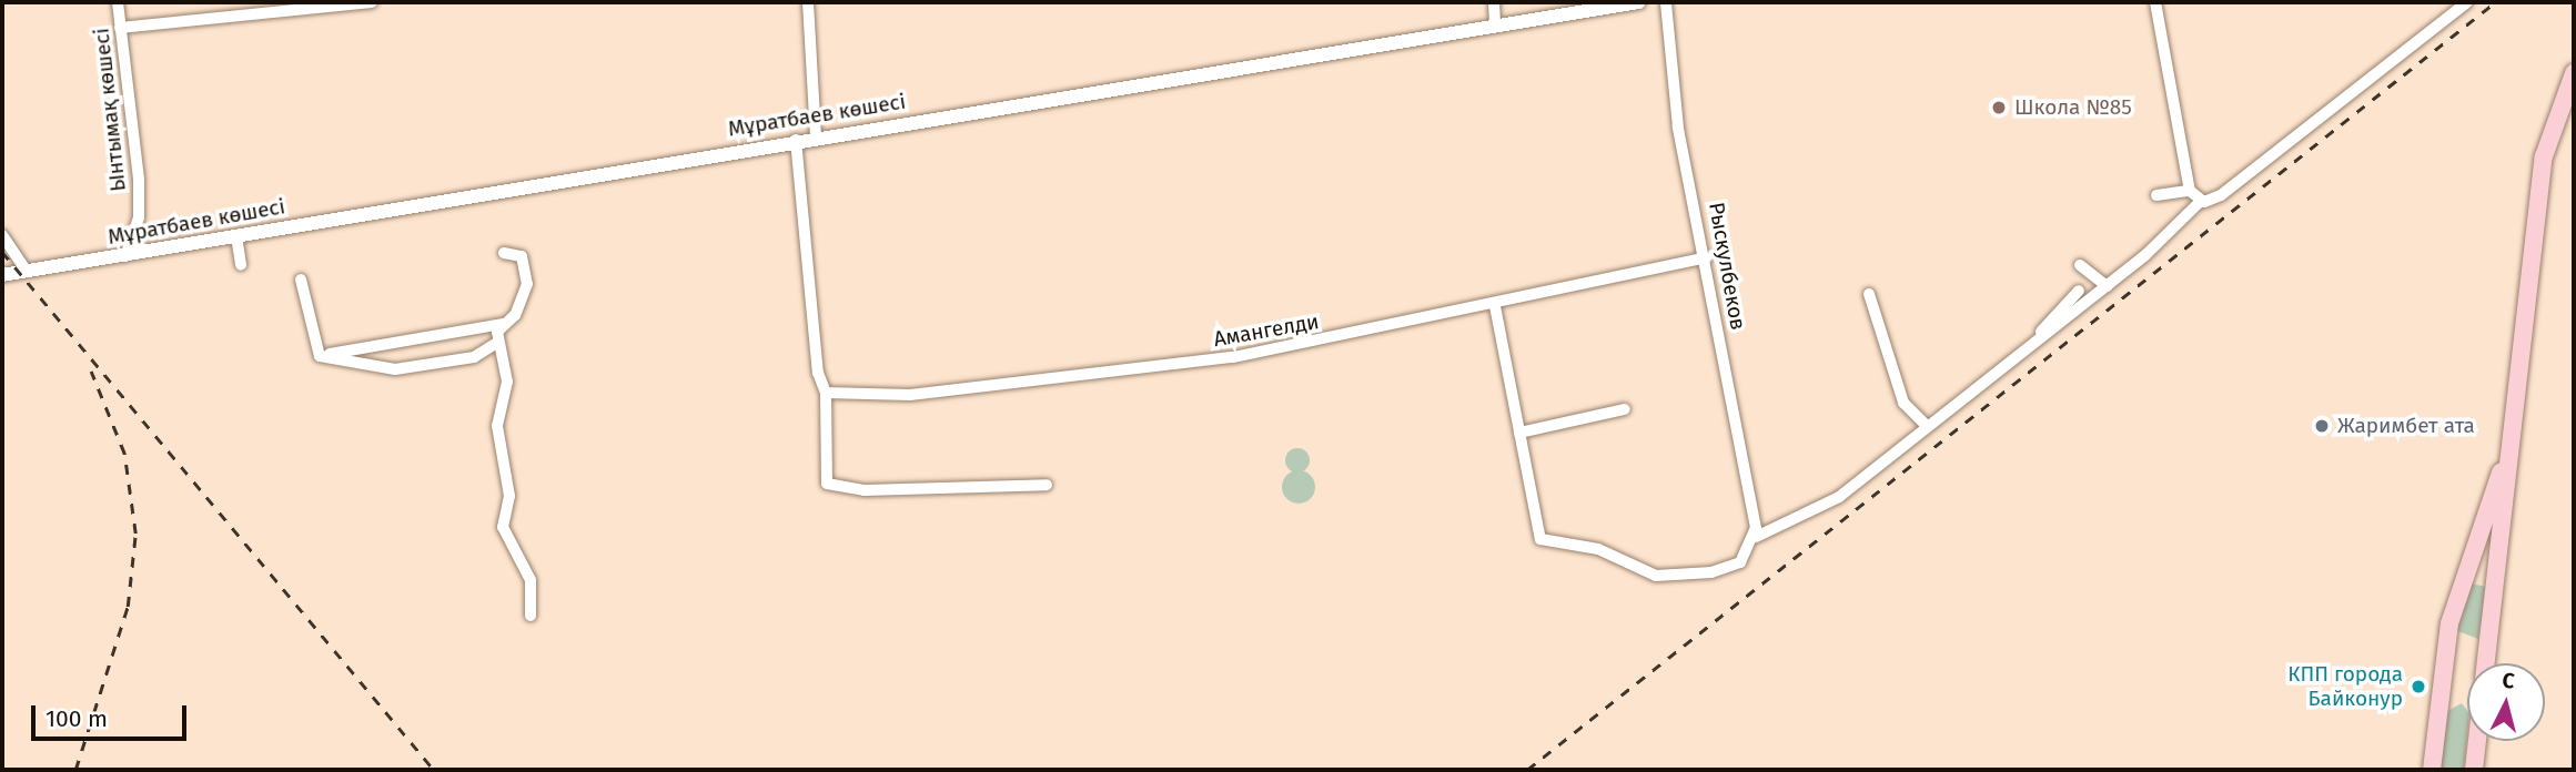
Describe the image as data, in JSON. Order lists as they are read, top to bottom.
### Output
{
  "streets": {
    "street": [
      "Ынтымақ көшесі",
      "Мұратбаев көшесі",
      "Рыскулбеков",
      "Амангелди"
    ]
  },
  "crossings": [
    ["Ынтымақ көшесі", "Мұратбаев көшесі"],
    ["Рыскулбеков", "Амангелди"]
  ],
  "places": ["Школа №85", "Жаримбет ата", "КПП города Байконур"],
  "scale_bar": "100 m",
  "north": "top"
}
